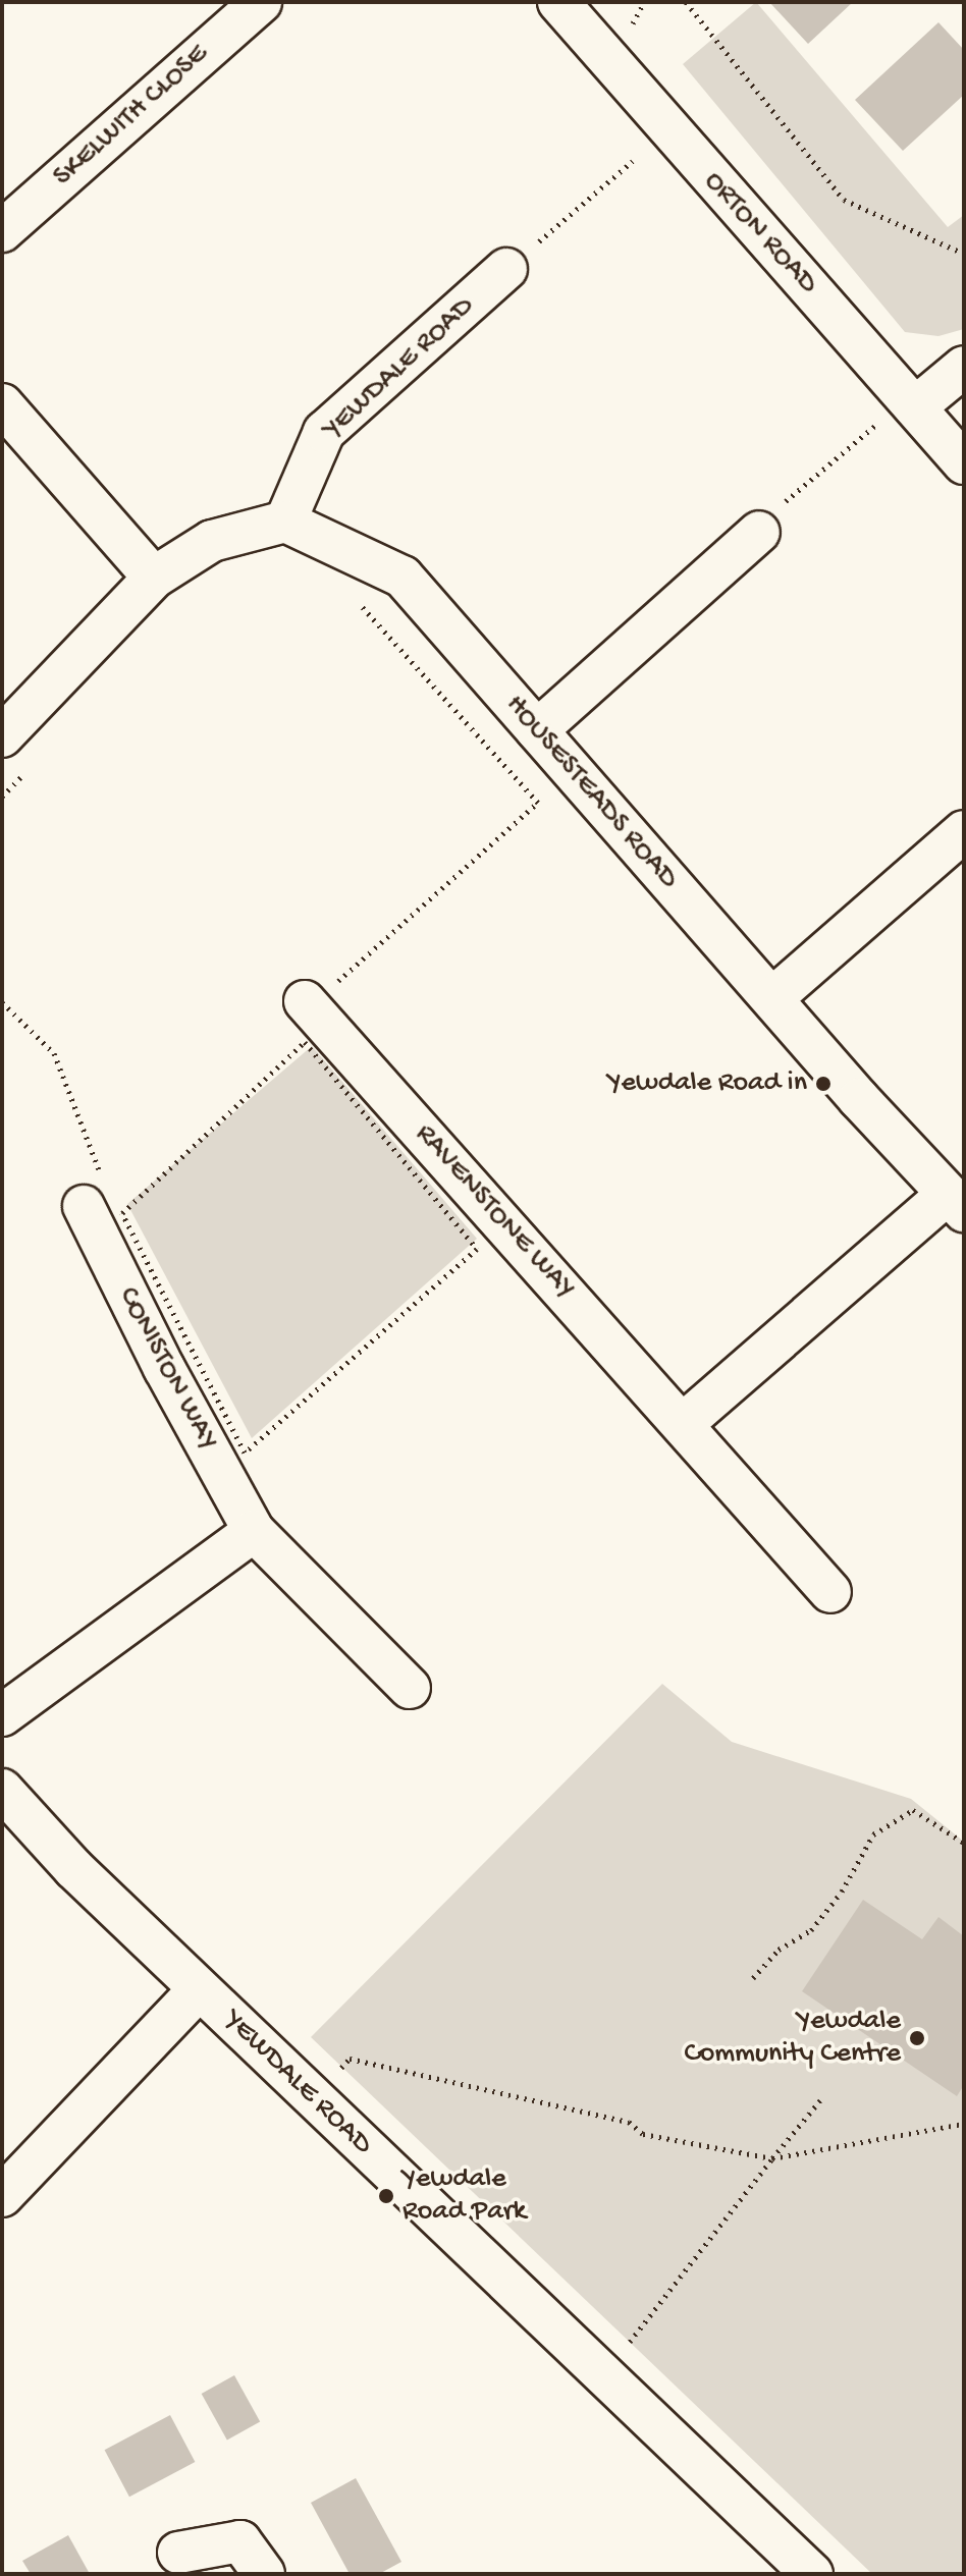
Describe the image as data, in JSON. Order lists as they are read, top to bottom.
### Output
{
  "streets": {
    "street": [
      "SKELWITH CLOSE",
      "ORTON ROAD",
      "YEWDALE ROAD",
      "HOUSESTEADS ROAD",
      "RAVENSTONE WAY",
      "CONISTON WAY"
    ]
  },
  "crossings": [
    ["YEWDALE ROAD", "HOUSESTEADS ROAD"]
  ],
  "places": ["Yewdale Road in", "Yewdale Community Centre", "Yewdale Road Park"]
}
